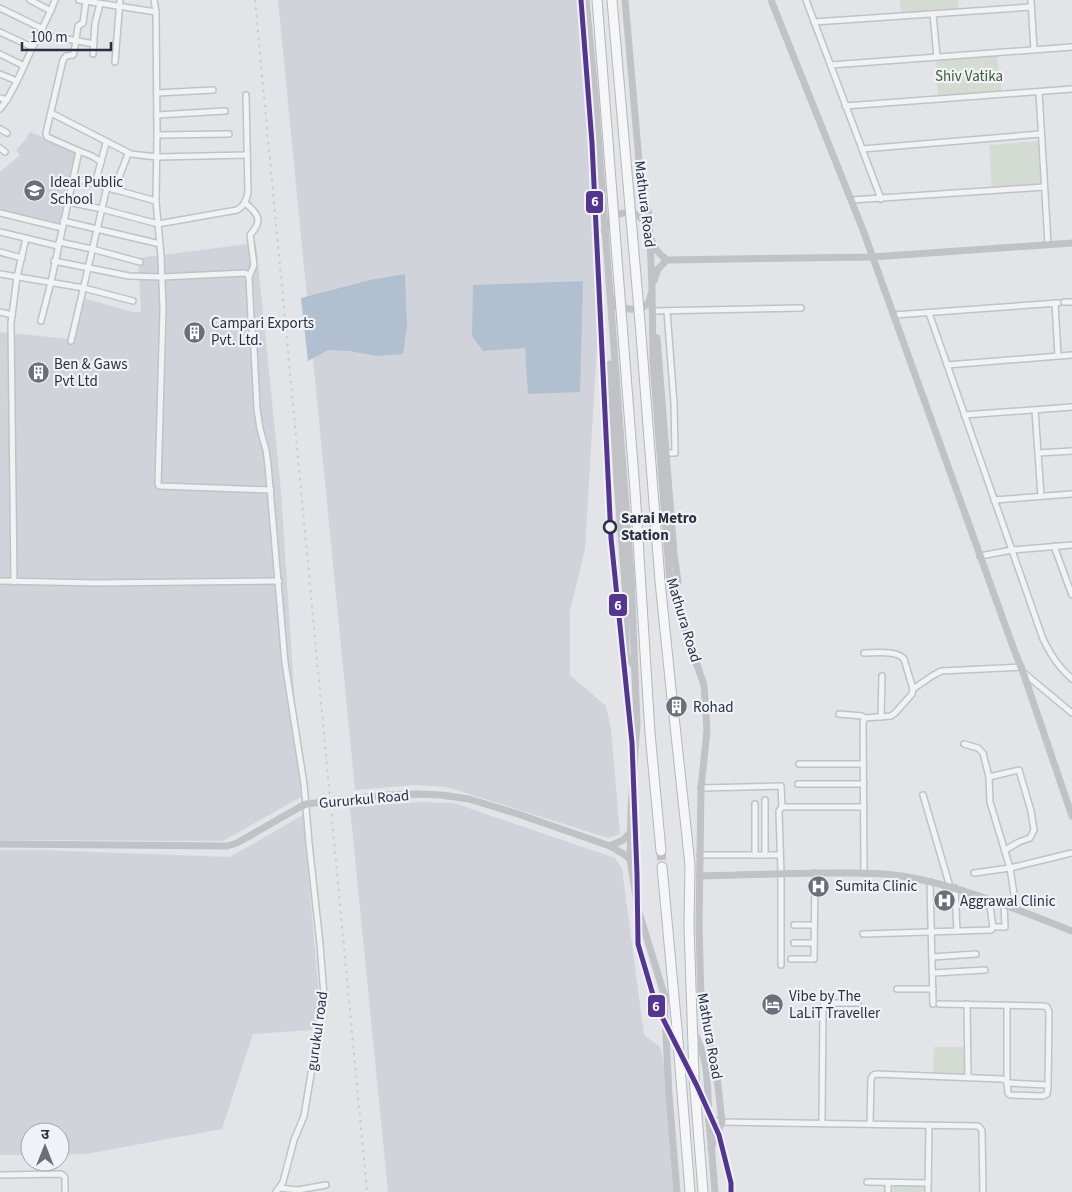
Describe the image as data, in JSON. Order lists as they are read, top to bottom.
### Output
{
  "streets": {
    "highway": ["Mathura Road"],
    "main road": ["Gururkul Road"],
    "street": ["gurukul road"]
  },
  "crossings": [
    ["Mathura Road", "Gururkul Road"],
    ["Gururkul Road", "gurukul road"]
  ],
  "parks": ["Shiv Vatika"],
  "places": {
    "school or university": ["Ideal Public School"],
    "building": ["Campari Exports Pvt. Ltd.", "Ben & Gaws Pvt Ltd", "Rohad"],
    "other": ["Sarai Metro Station"],
    "hospital": ["Sumita Clinic", "Aggrawal Clinic"],
    "hotel": ["Vibe by The LaLiT Traveller"]
  },
  "lines": ["transit line 6"],
  "scale_bar": "100 m",
  "north": "top"
}
